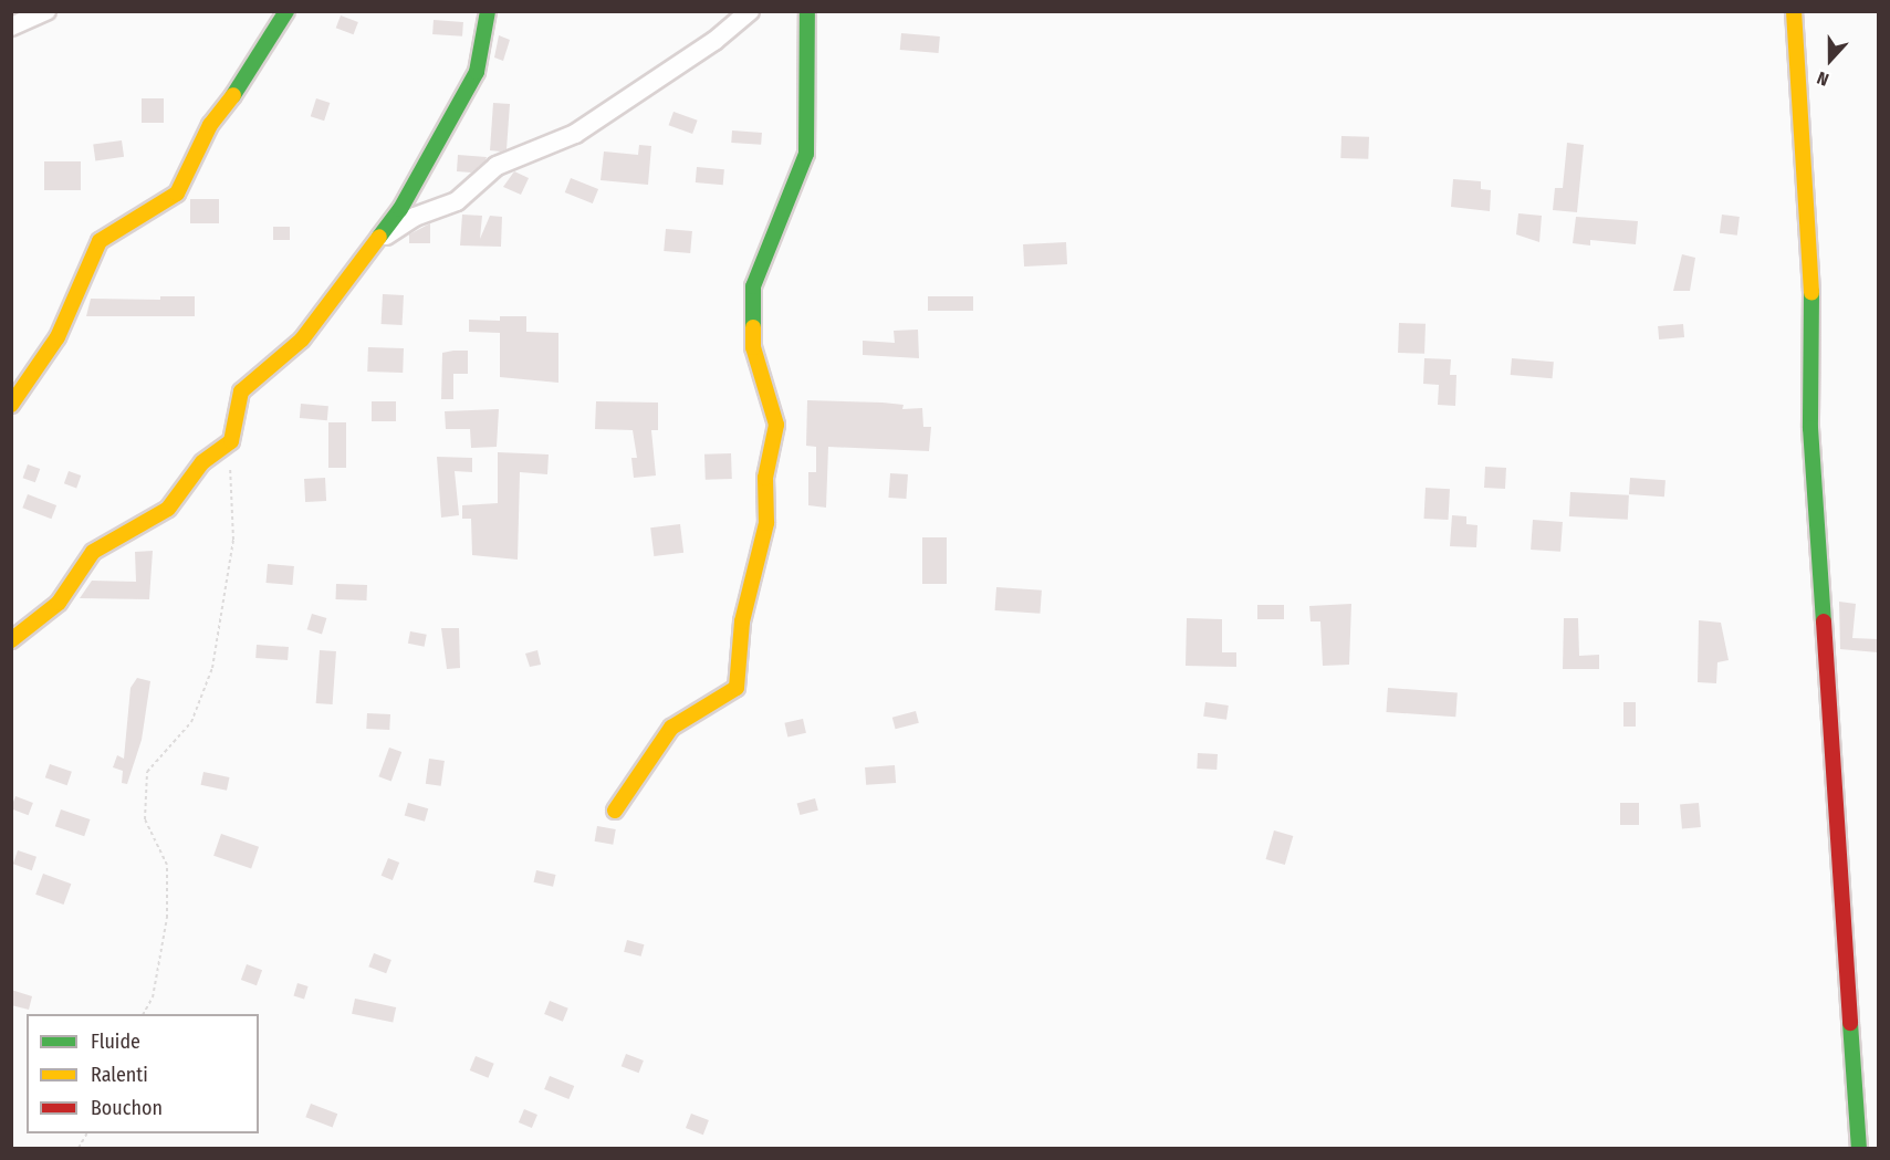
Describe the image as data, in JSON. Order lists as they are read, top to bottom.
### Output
{
  "legend": ["Fluide", "Ralenti", "Bouchon"],
  "north": "bottom"
}
